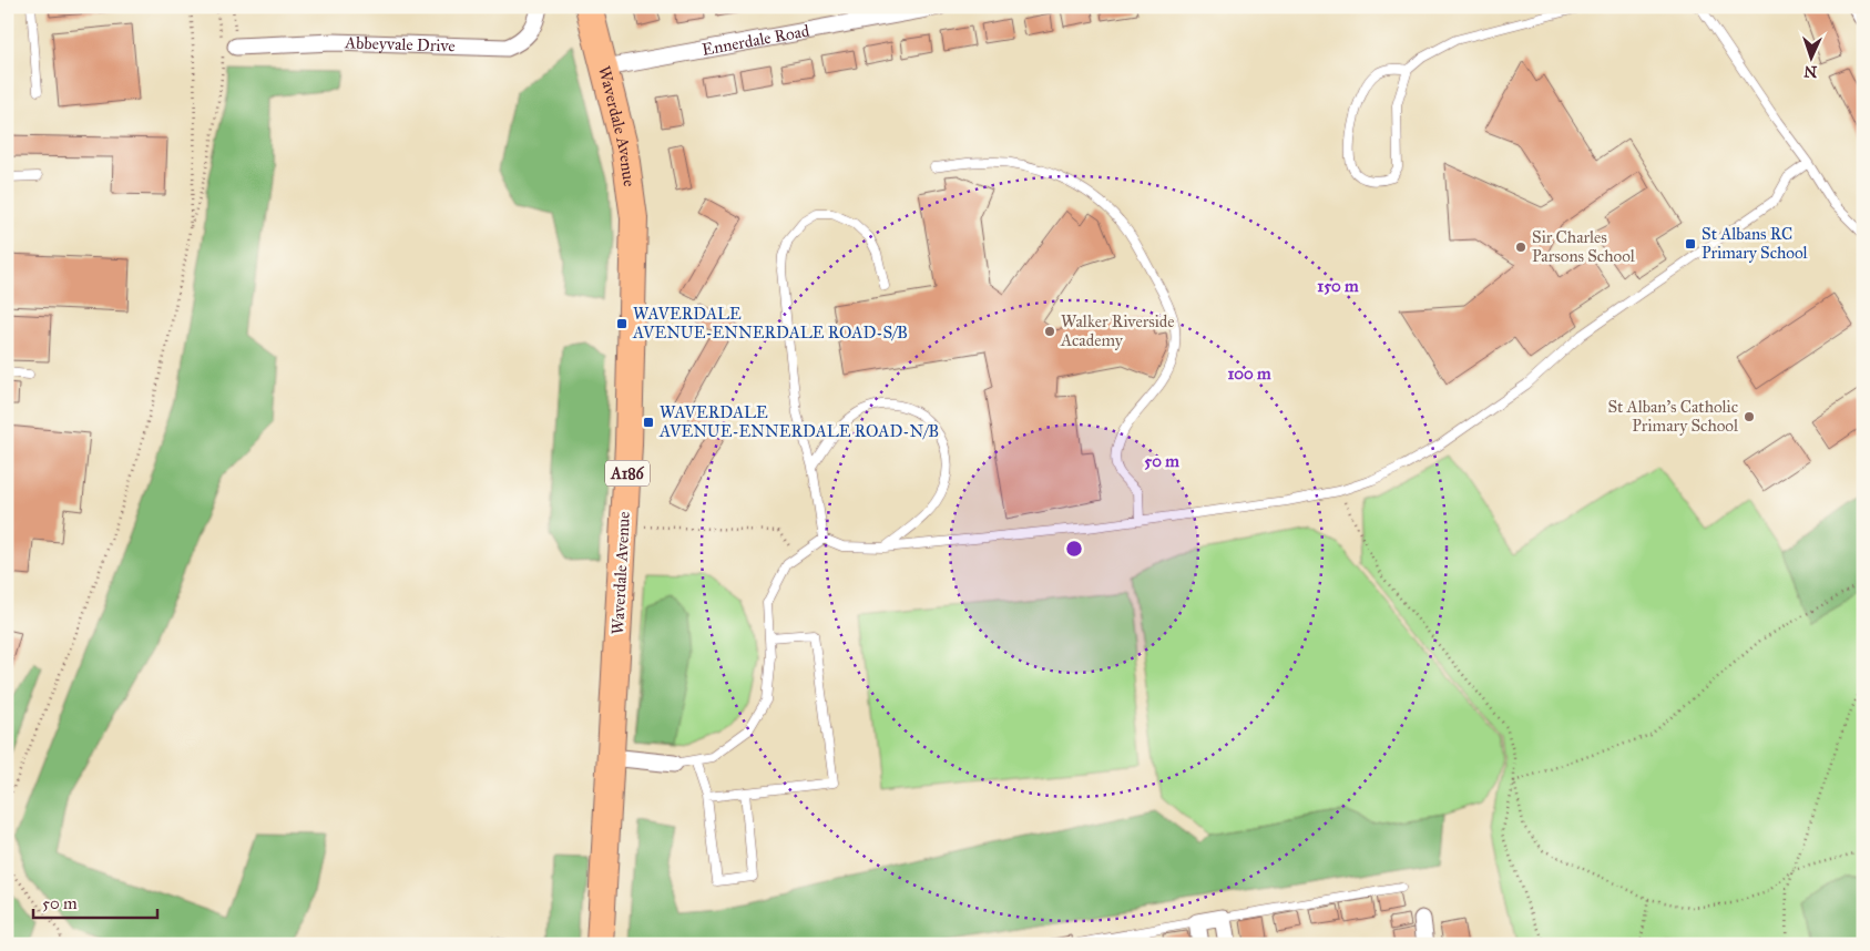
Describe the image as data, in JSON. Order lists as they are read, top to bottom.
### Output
{
  "streets": {
    "main road": ["Waverdale Avenue", "A186"],
    "street": ["Ennerdale Road", "Abbeyvale Drive"]
  },
  "crossings": [
    ["Ennerdale Road", "Waverdale Avenue"]
  ],
  "places": {
    "transit": ["St Albans RC Primary School", "WAVERDALE AVENUE-ENNERDALE ROAD-S/B", "WAVERDALE AVENUE-ENNERDALE ROAD-N/B"],
    "other": ["Sir Charles Parsons School", "Walker Riverside Academy", "St Alban's Catholic Primary School"]
  },
  "scale_bar": "50 m",
  "north": "bottom",
  "rings": ["150 m", "100 m", "50 m"]
}
